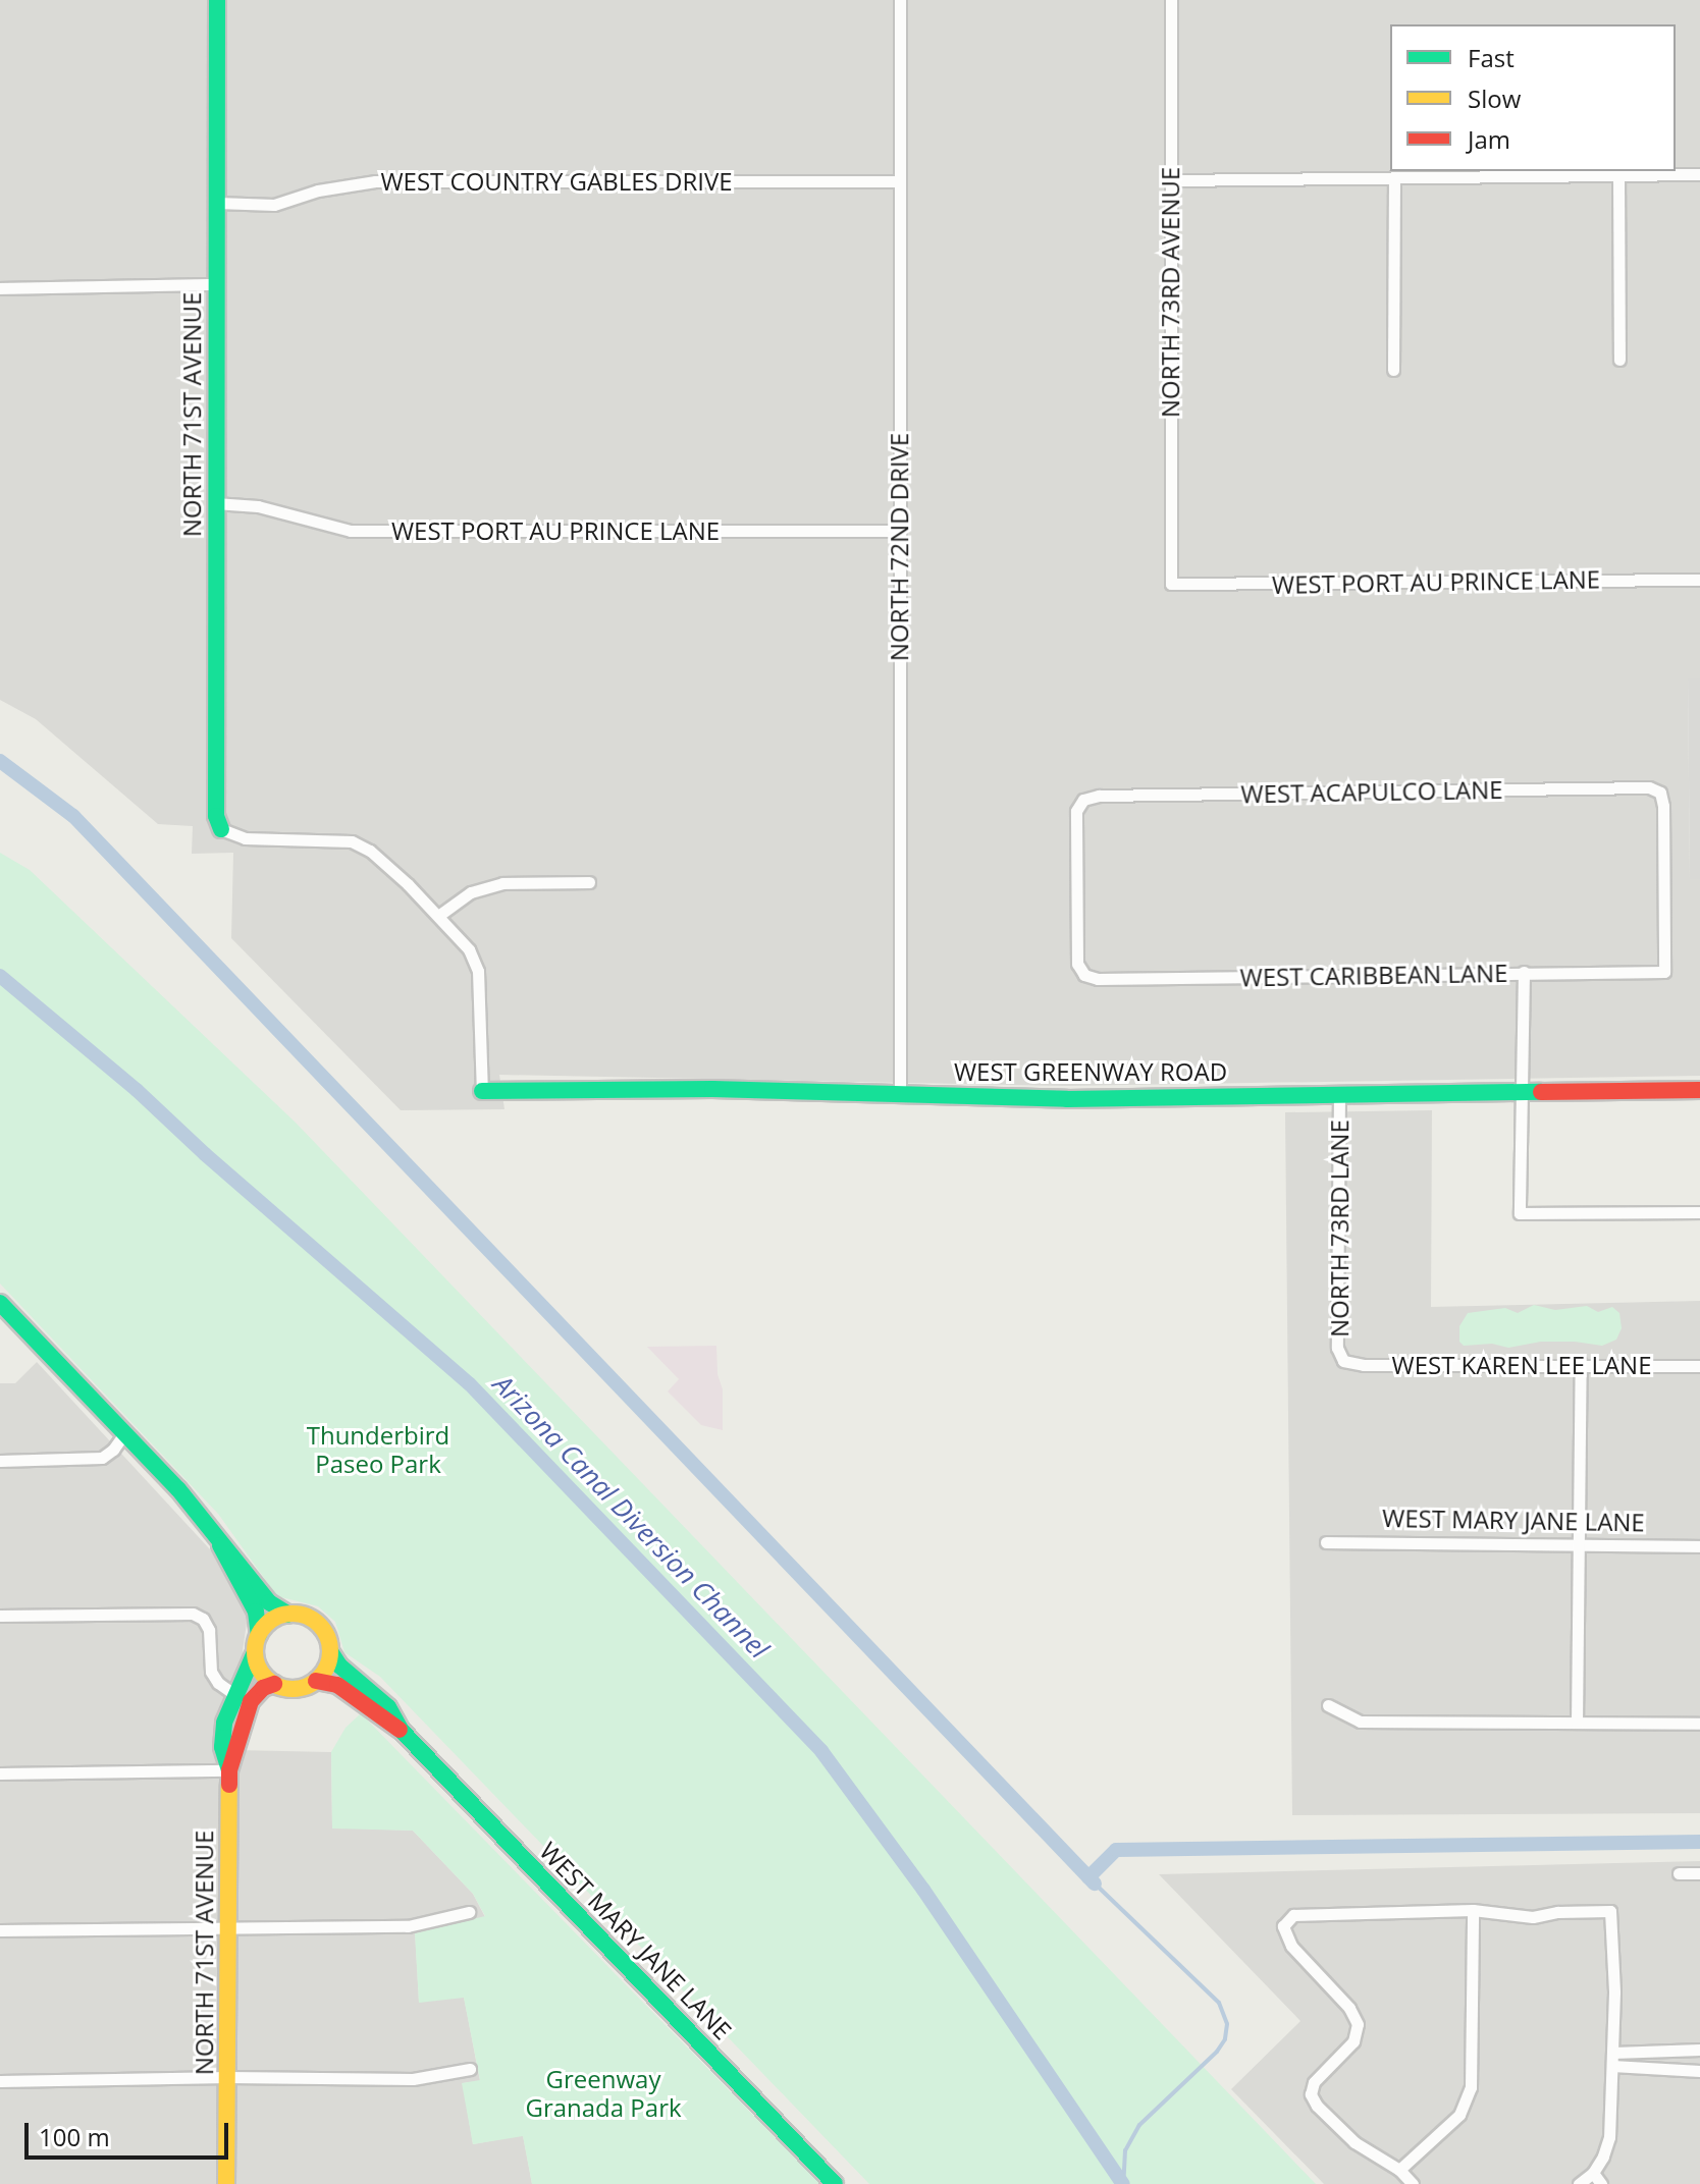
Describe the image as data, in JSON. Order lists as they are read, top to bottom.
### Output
{
  "streets": {
    "street": [
      "WEST COUNTRY GABLES DRIVE",
      "NORTH 73RD AVENUE",
      "NORTH 71ST AVENUE",
      "WEST PORT AU PRINCE LANE",
      "NORTH 72ND DRIVE",
      "WEST ACAPULCO LANE",
      "WEST CARIBBEAN LANE",
      "WEST GREENWAY ROAD",
      "NORTH 73RD LANE",
      "WEST KAREN LEE LANE",
      "WEST MARY JANE LANE"
    ]
  },
  "crossings": [
    ["WEST COUNTRY GABLES DRIVE", "NORTH 71ST AVENUE"],
    ["WEST COUNTRY GABLES DRIVE", "NORTH 72ND DRIVE"],
    ["NORTH 73RD AVENUE", "WEST PORT AU PRINCE LANE"],
    ["NORTH 71ST AVENUE", "WEST PORT AU PRINCE LANE"],
    ["NORTH 71ST AVENUE", "WEST MARY JANE LANE"],
    ["WEST PORT AU PRINCE LANE", "NORTH 72ND DRIVE"],
    ["NORTH 72ND DRIVE", "WEST GREENWAY ROAD"],
    ["WEST ACAPULCO LANE", "WEST CARIBBEAN LANE"],
    ["WEST GREENWAY ROAD", "NORTH 73RD LANE"],
    ["NORTH 73RD LANE", "WEST KAREN LEE LANE"]
  ],
  "water": ["Arizona Canal Diversion Channel"],
  "parks": ["Thunderbird Paseo Park", "Greenway Granada Park"],
  "legend": ["Fast", "Slow", "Jam"],
  "scale_bar": "100 m"
}
